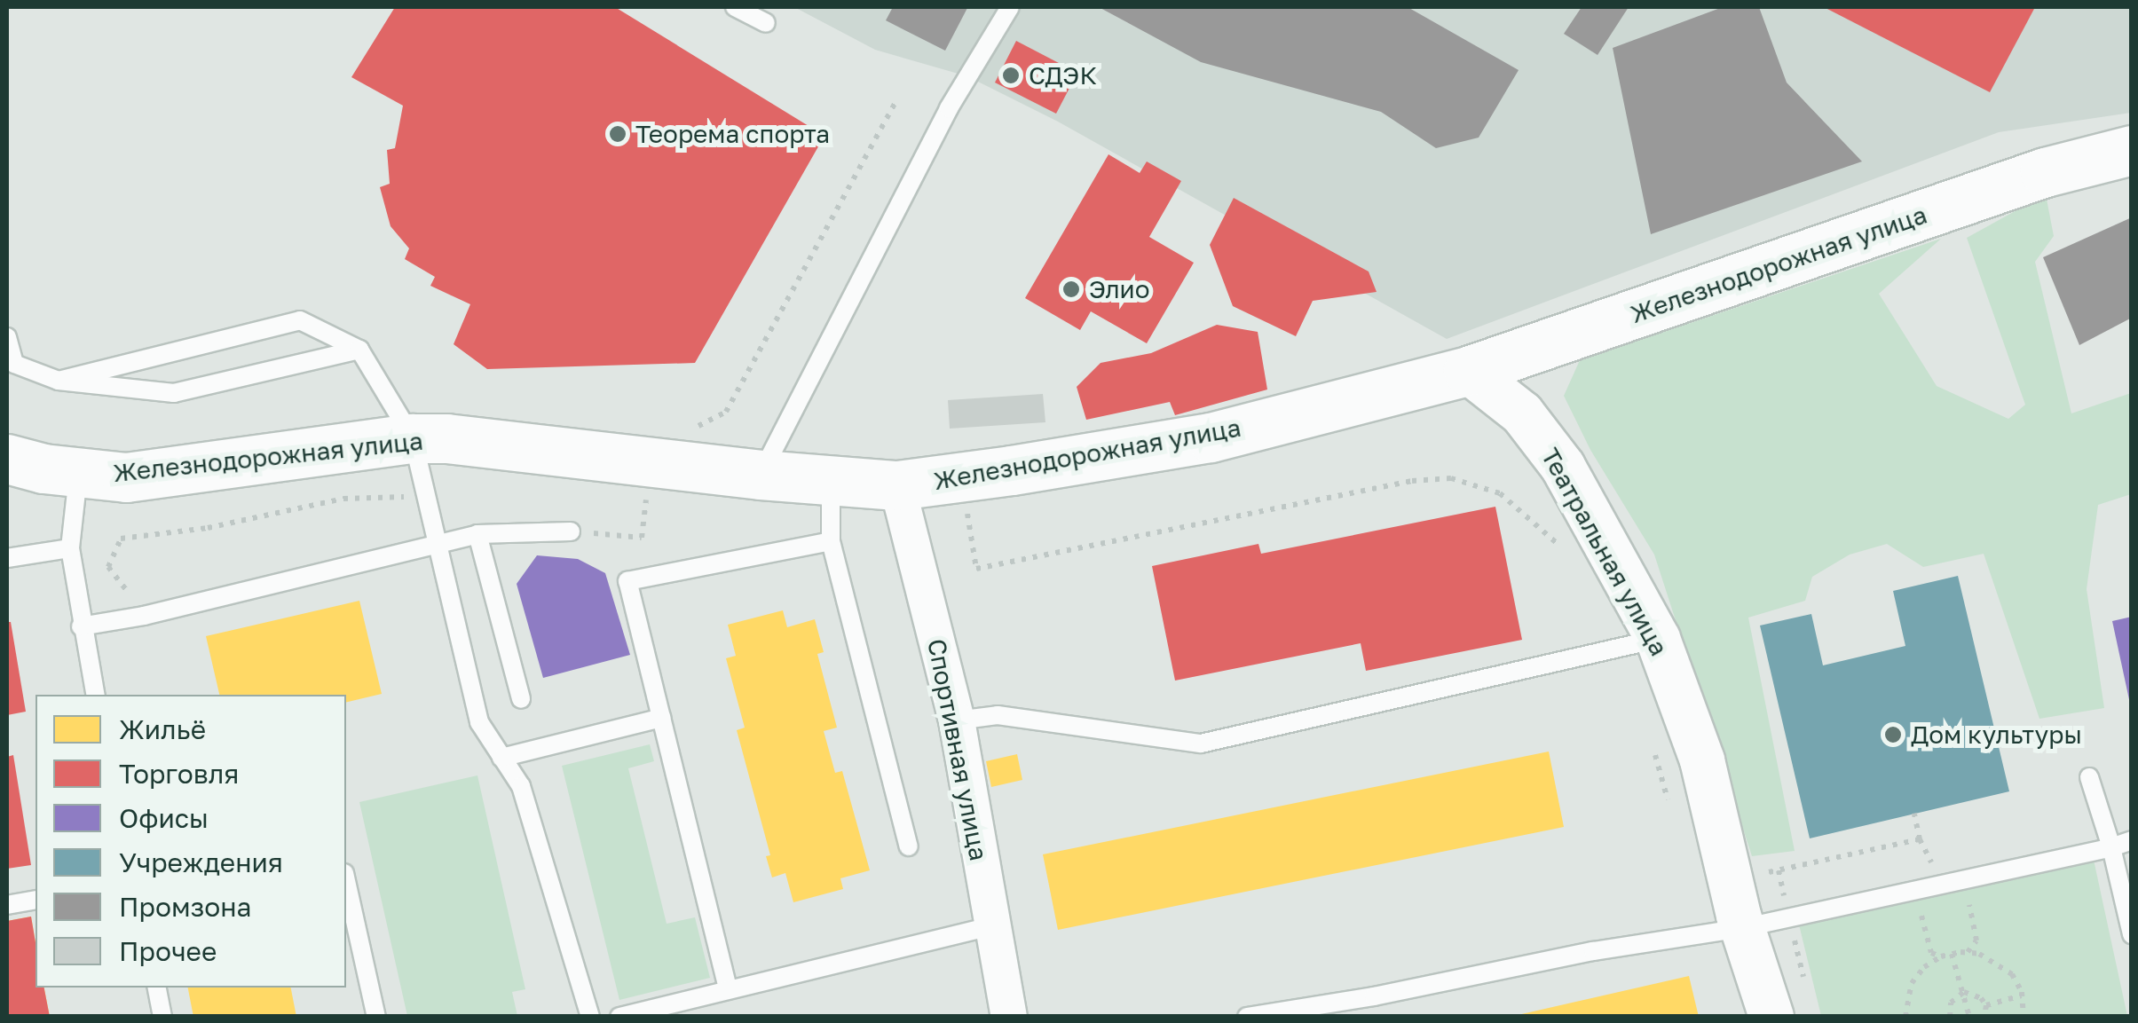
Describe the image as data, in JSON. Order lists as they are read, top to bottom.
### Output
{
  "streets": {
    "main road": ["Железнодорожная улица"],
    "street": ["Театральная улица", "Спортивная улица"]
  },
  "crossings": [
    ["Железнодорожная улица", "Театральная улица"],
    ["Железнодорожная улица", "Спортивная улица"]
  ],
  "places": [
    "СДЭК",
    "Теорема спорта",
    "Элио",
    "Дом культуры"
  ],
  "legend": [
    "Жильё",
    "Торговля",
    "Офисы",
    "Учреждения",
    "Промзона",
    "Прочее"
  ]
}
